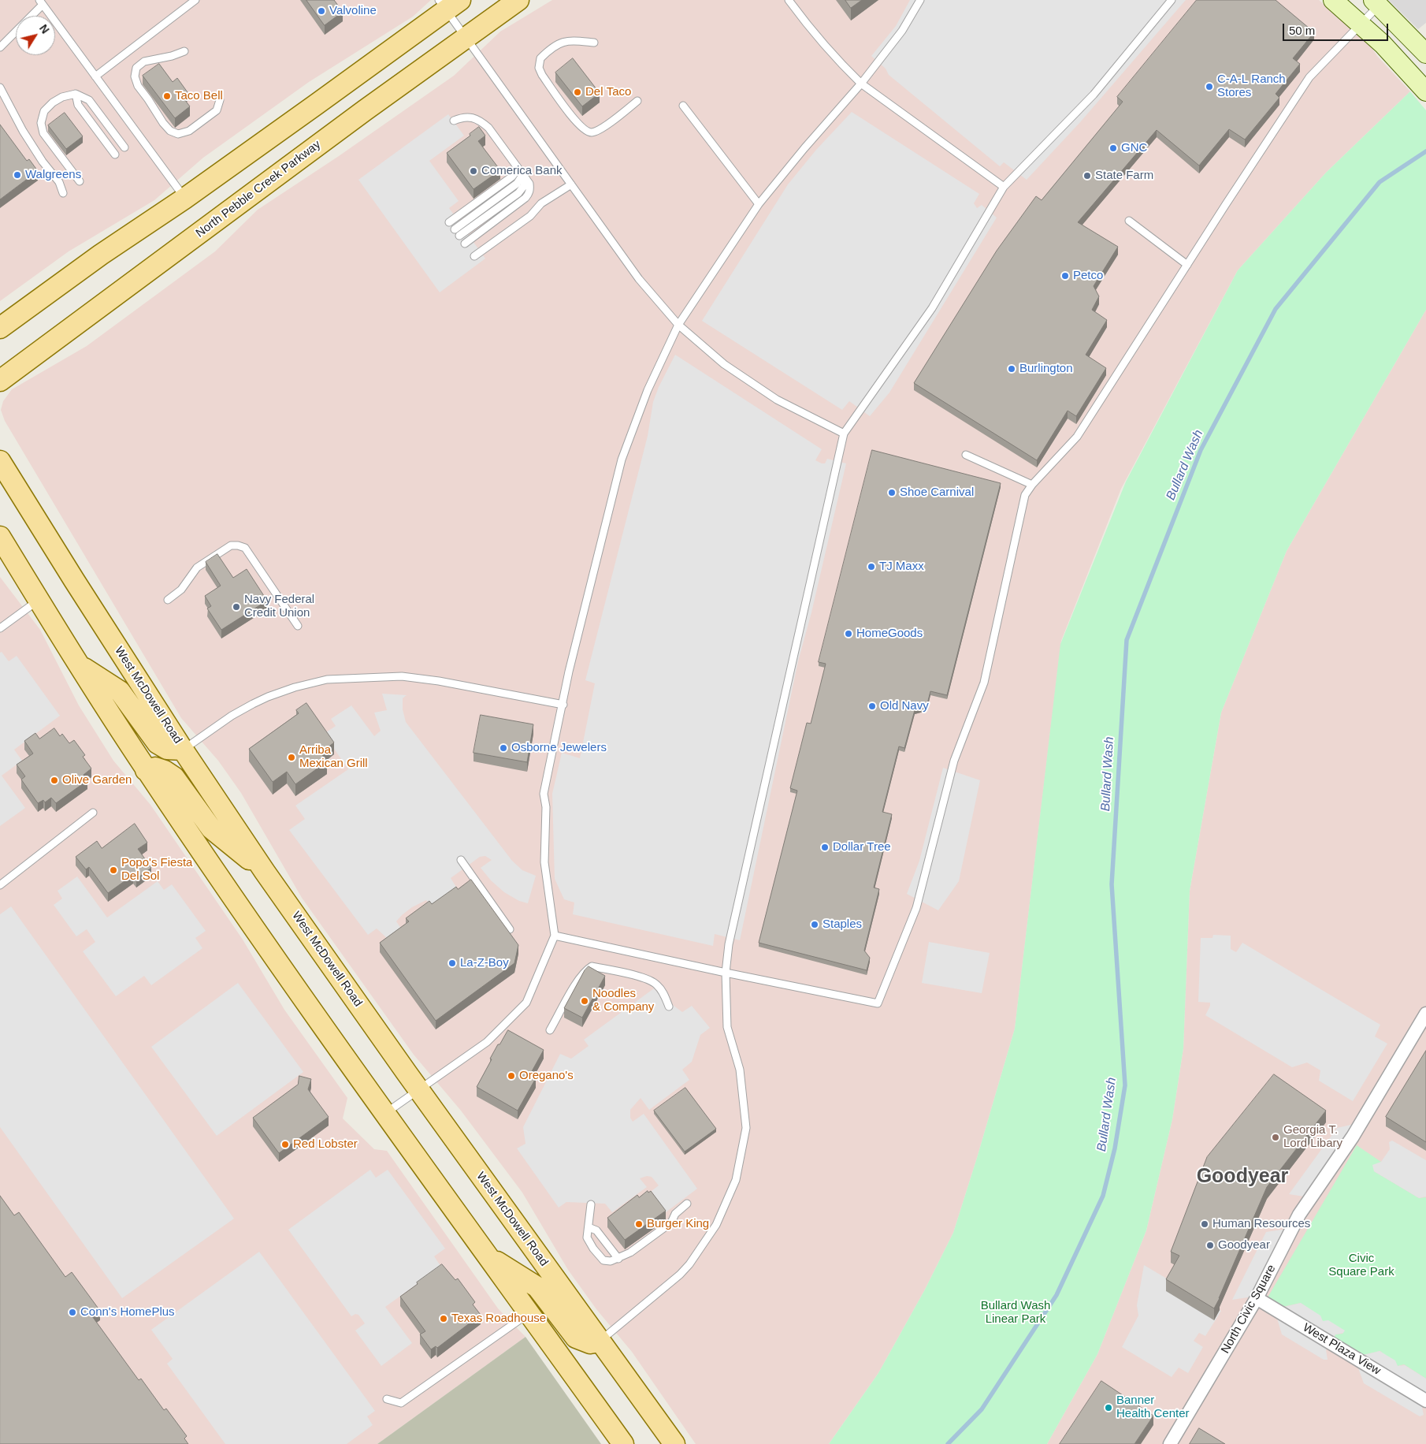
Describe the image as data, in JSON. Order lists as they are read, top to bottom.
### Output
{
  "streets": {
    "main road": ["North Pebble Creek Parkway", "West McDowell Road"],
    "street": ["North Civic Square", "West Plaza View"]
  },
  "crossings": [
    ["North Civic Square", "West Plaza View"]
  ],
  "districts": ["Goodyear"],
  "water": ["Bullard Wash"],
  "parks": ["Civic Square Park", "Bullard Wash Linear Park"],
  "places": [
    "Valvoline",
    "C-A-L Ranch Stores",
    "Del Taco",
    "Taco Bell",
    "GNC",
    "Comerica Bank",
    "Walgreens",
    "State Farm",
    "Petco",
    "Burlington",
    "Shoe Carnival",
    "TJ Maxx",
    "Navy Federal Credit Union",
    "HomeGoods",
    "Old Navy",
    "Osborne Jewelers",
    "Arriba Mexican Grill",
    "Olive Garden",
    "Dollar Tree",
    "Popo's Fiesta Del Sol",
    "Staples",
    "La-Z-Boy",
    "Noodles & Company",
    "Oregano's",
    "Georgia T. Lord Libary",
    "Red Lobster",
    "Burger King",
    "Human Resources",
    "Goodyear",
    "Conn's HomePlus",
    "Texas Roadhouse",
    "Banner Health Center"
  ],
  "scale_bar": "50 m",
  "north": "top right"
}
